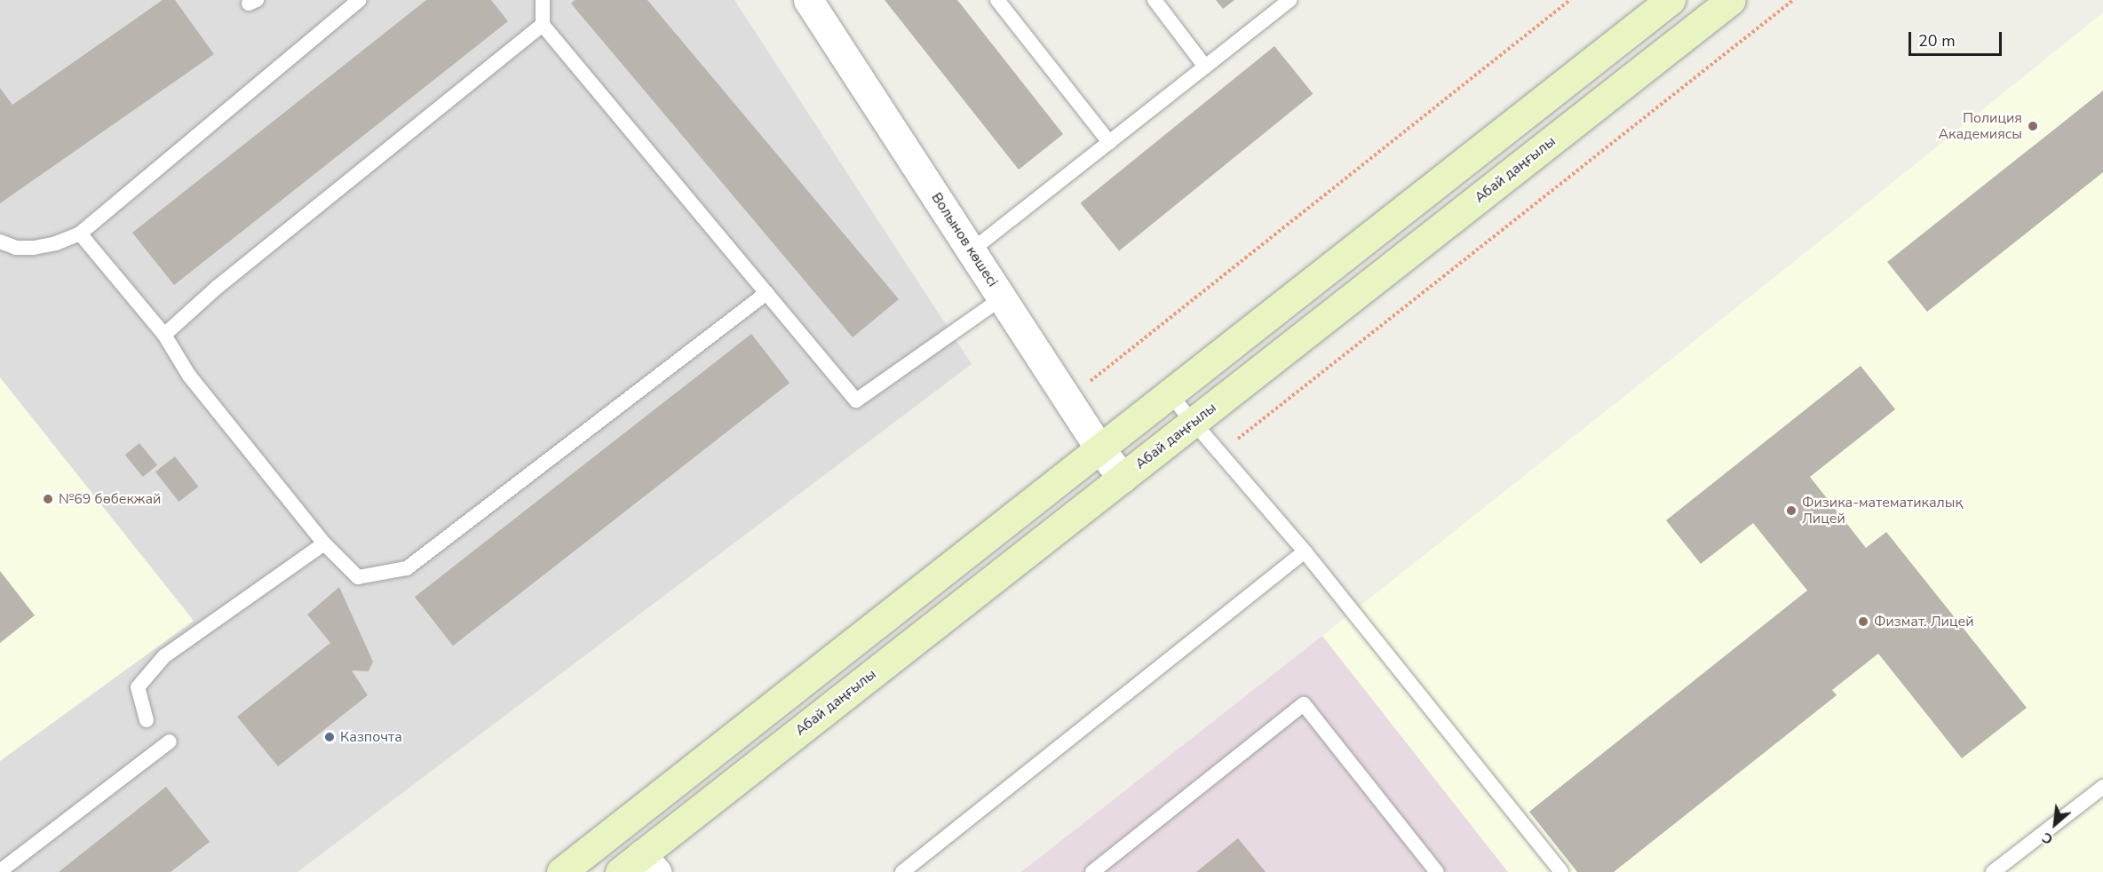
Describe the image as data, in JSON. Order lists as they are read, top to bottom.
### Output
{
  "streets": {
    "main road": ["Абай даңғылы"],
    "street": ["Волынов көшесі"]
  },
  "crossings": [
    ["Абай даңғылы", "Волынов көшесі"]
  ],
  "places": [
    "Полиция Академиясы",
    "№69 бөбекжай",
    "Физика-математикалық Лицей",
    "Физмат. Лицей",
    "Казпочта"
  ],
  "scale_bar": "20 m",
  "north": "bottom left"
}
